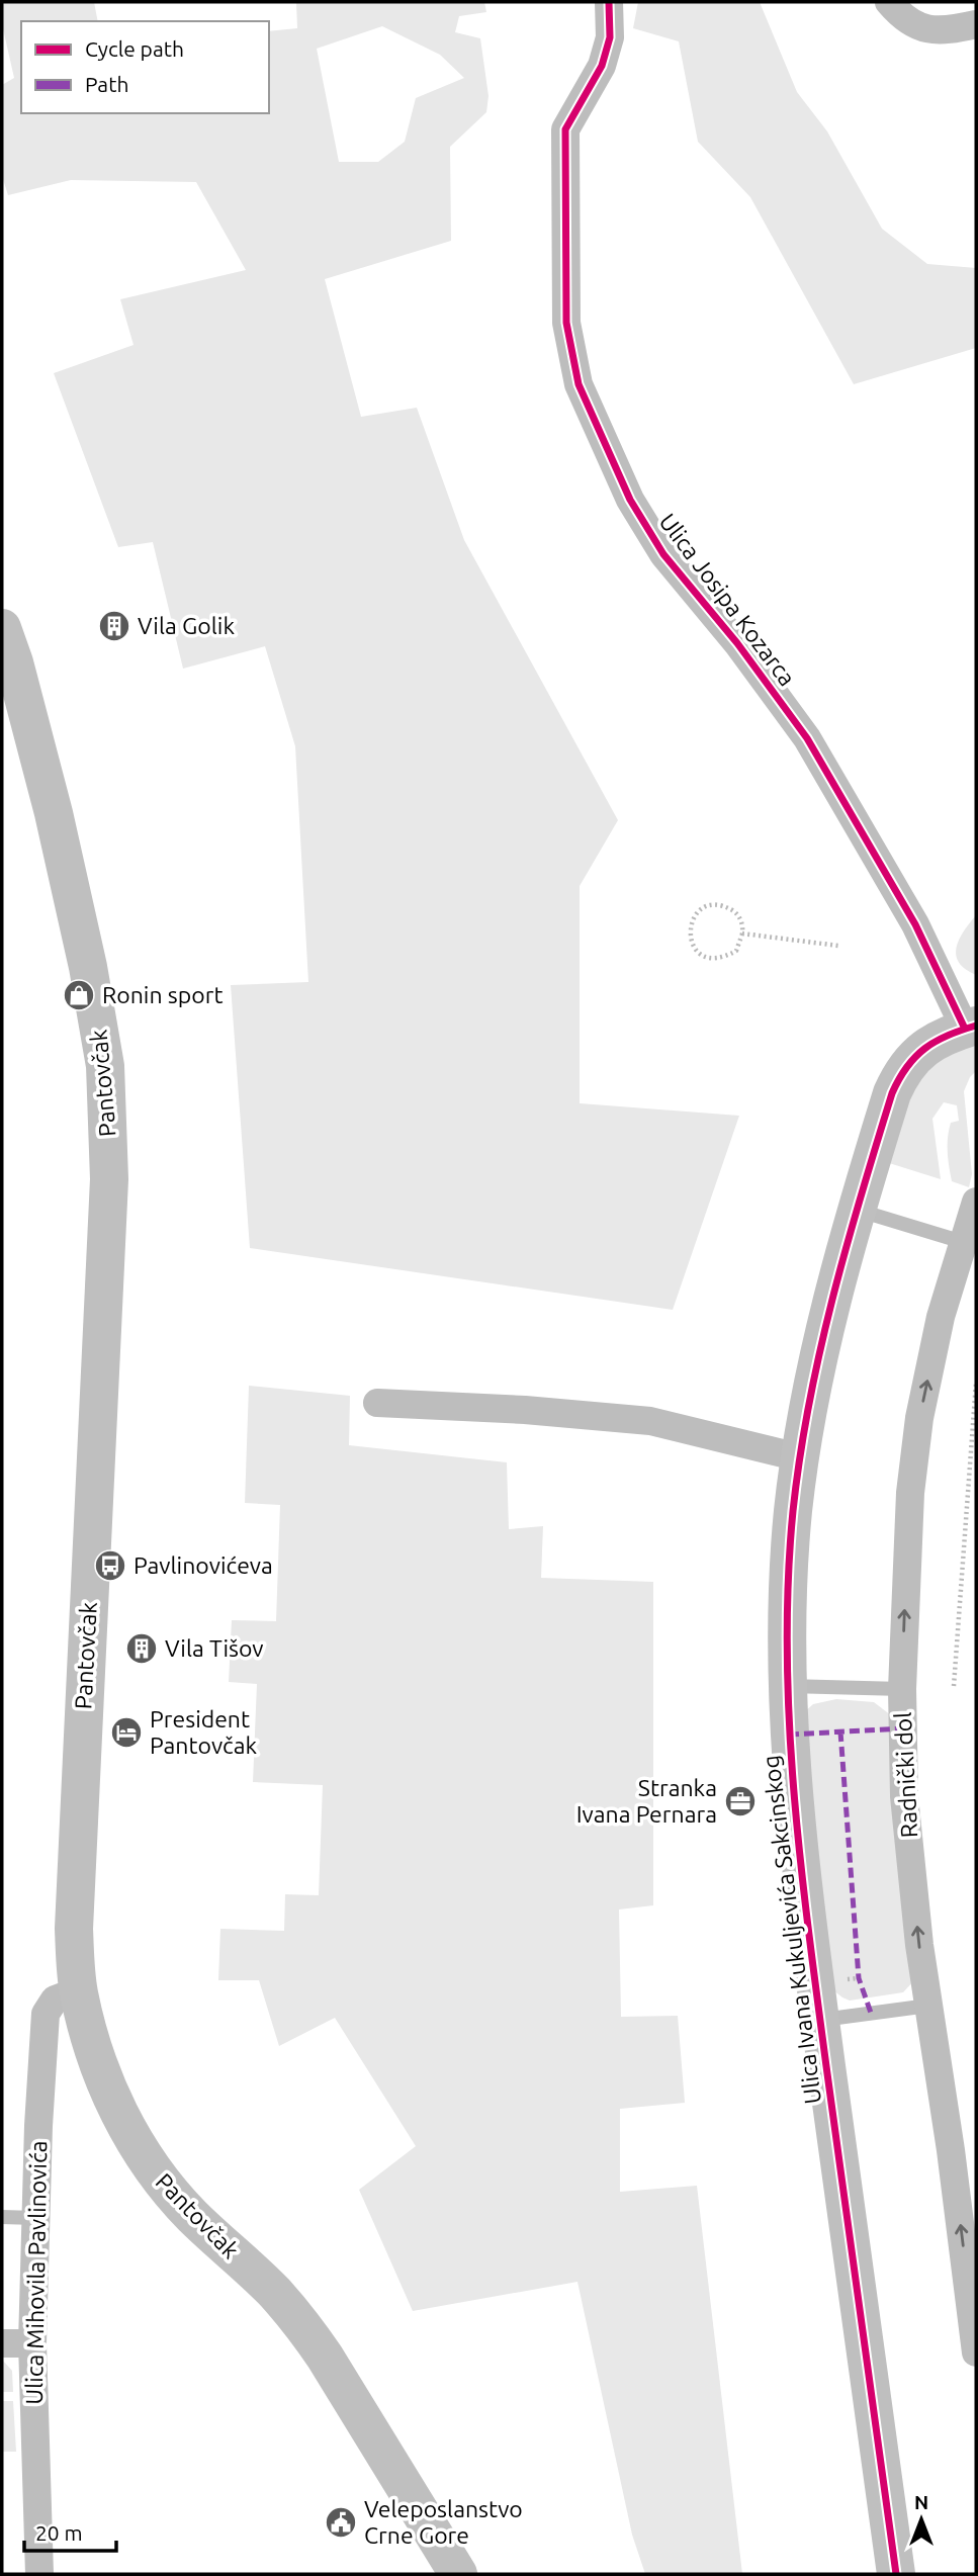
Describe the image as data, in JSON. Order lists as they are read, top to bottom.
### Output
{
  "streets": {
    "main road": ["Pantovčak", "Ulica Ivana Kukuljevića Sakcinskog"],
    "street": ["Ulica Josipa Kozarca", "Radnički dol", "Ulica Mihovila Pavlinovića"]
  },
  "crossings": [
    ["Ulica Josipa Kozarca", "Ulica Ivana Kukuljevića Sakcinskog"],
    ["Pantovčak", "Ulica Mihovila Pavlinovića"]
  ],
  "one_way": ["Radnički dol"],
  "places": {
    "building": ["Vila Golik", "Vila Tišov"],
    "shop": ["Ronin sport"],
    "bus stop": ["Pavlinovićeva"],
    "hotel": ["President Pantovčak"],
    "office": ["Stranka Ivana Pernara"],
    "public building": ["Veleposlanstvo Crne Gore"]
  },
  "legend": ["Cycle path", "Path"],
  "scale_bar": "20 m",
  "north": "top"
}
